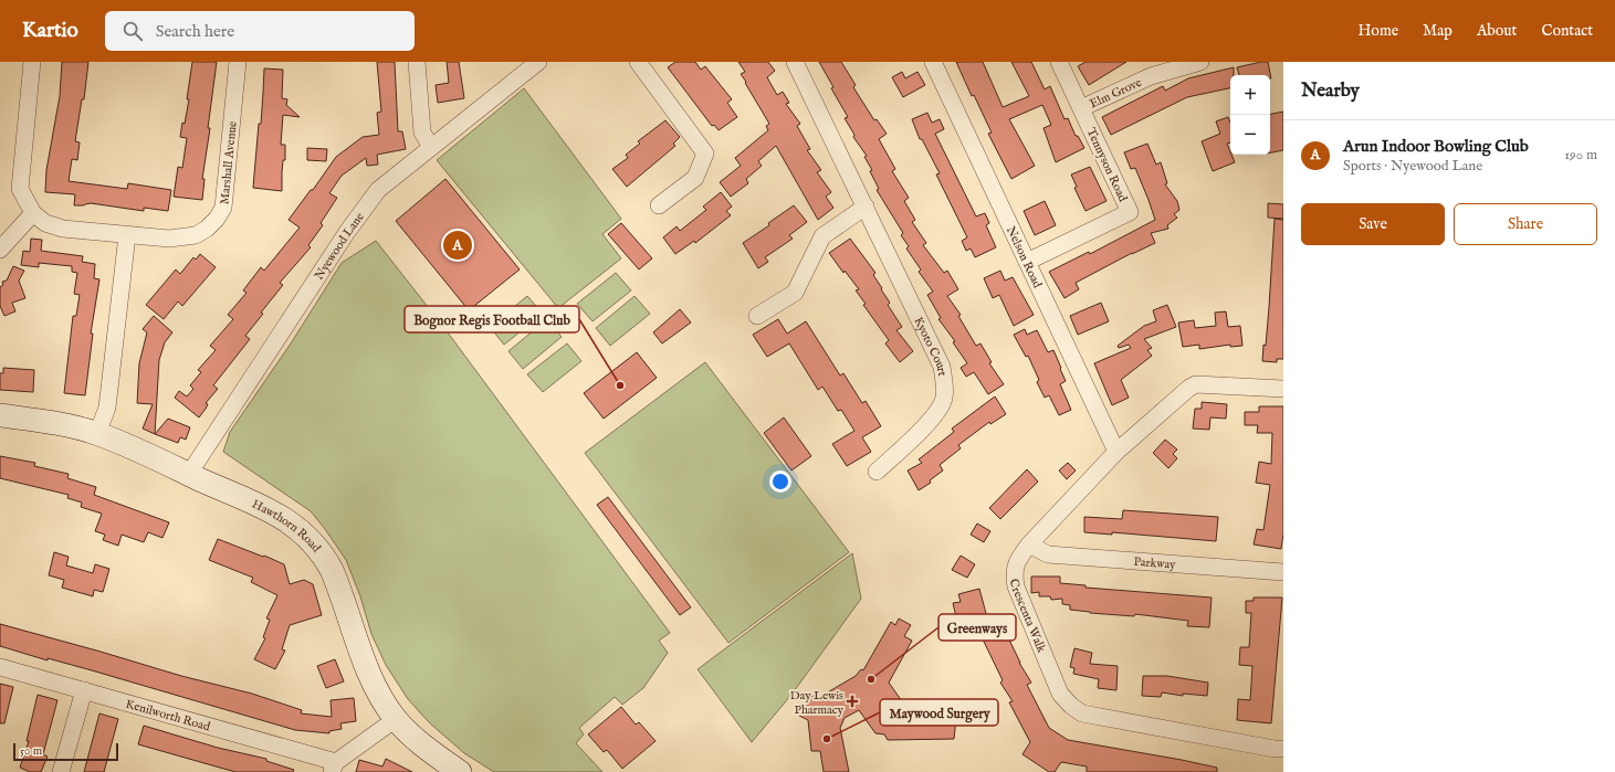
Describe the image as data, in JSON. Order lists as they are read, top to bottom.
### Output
{
  "streets": {
    "street": [
      "Elm Grove",
      "Marshall Avenue",
      "Tennyson Road",
      "Nyewood Lane",
      "Nelson Road",
      "Kyoto Court",
      "Hawthorn Road",
      "Parkway",
      "Crescenta Walk",
      "Kenilworth Road"
    ]
  },
  "crossings": [
    ["Elm Grove", "Tennyson Road"],
    ["Tennyson Road", "Nelson Road"],
    ["Nyewood Lane", "Hawthorn Road"],
    ["Nelson Road", "Crescenta Walk"],
    ["Parkway", "Crescenta Walk"]
  ],
  "places": {
    "other": ["Bognor Regis Football Club", "Greenways", "Maywood Surgery"],
    "health": ["Day Lewis Pharmacy"]
  },
  "scale_bar": "50 m",
  "page": {
    "header": "Kartio",
    "search": "Search here",
    "nav": [
      "Home",
      "Map",
      "About",
      "Contact"
    ],
    "heading": "Nearby",
    "map_buttons": ["+", "−"],
    "list": [
      {
        "mark": "A",
        "name": "Arun Indoor Bowling Club",
        "note": "Sports · Nyewood Lane",
        "value": "190 m"
      }
    ],
    "buttons": ["Save", "Share"],
    "pins": "A",
    "scale": "50 m"
  }
}
